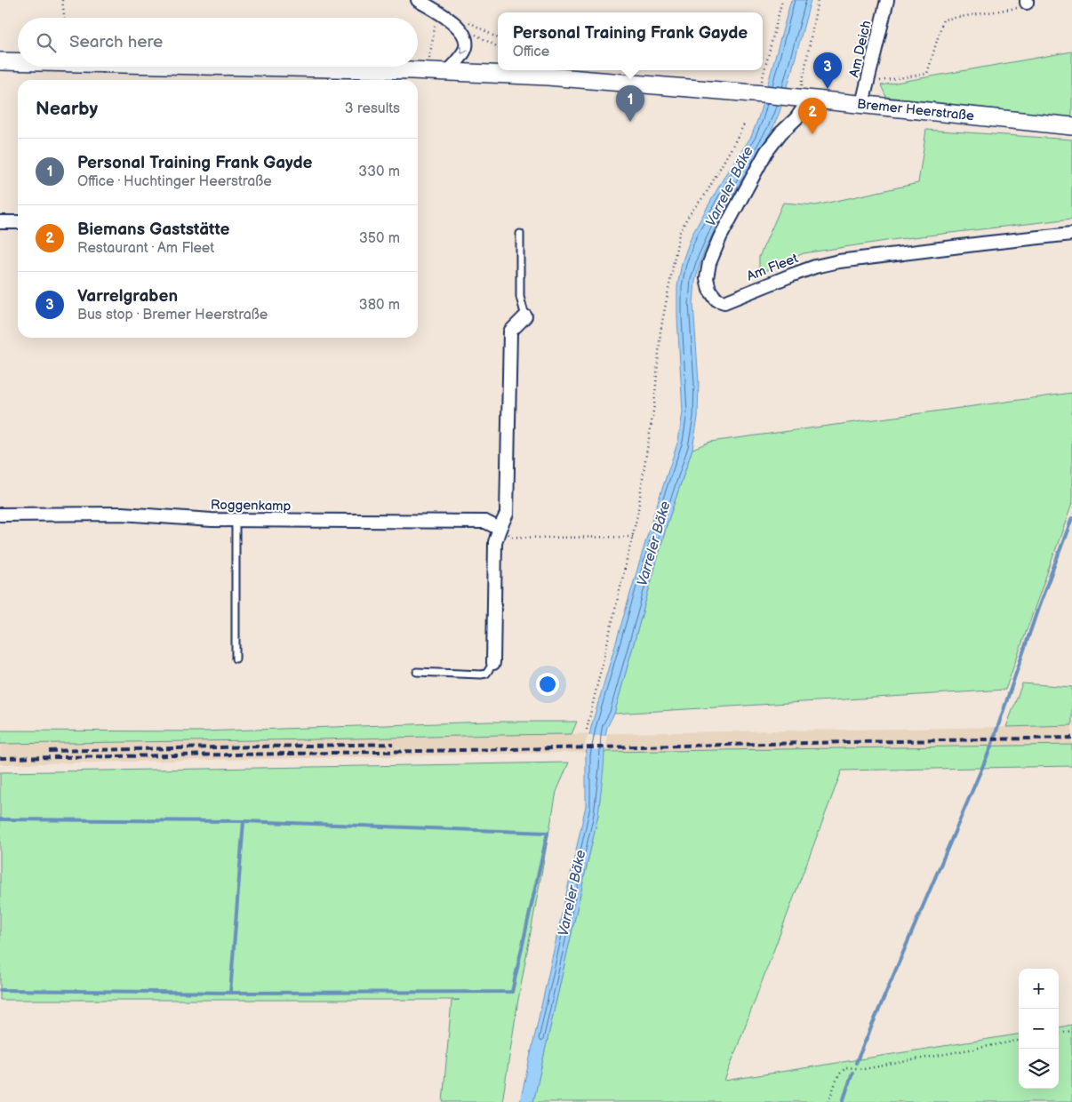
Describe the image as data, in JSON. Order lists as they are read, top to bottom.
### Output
{
  "streets": {
    "main road": ["Bremer Heerstraße"],
    "street": ["Am Deich", "Am Fleet", "Roggenkamp"]
  },
  "crossings": [
    ["Am Deich", "Bremer Heerstraße"],
    ["Bremer Heerstraße", "Am Fleet"]
  ],
  "water": ["Varreler Bäke"],
  "page": {
    "popup": ["Personal Training Frank Gayde", "Office"],
    "search": "Search here",
    "pins": ["3", "1", "2"],
    "heading": ["Nearby", "3 results"],
    "list": [
      {
        "mark": "1",
        "name": "Personal Training Frank Gayde",
        "note": "Office · Huchtinger Heerstraße",
        "value": "330 m"
      },
      {
        "mark": "2",
        "name": "Biemans Gaststätte",
        "note": "Restaurant · Am Fleet",
        "value": "350 m"
      },
      {
        "mark": "3",
        "name": "Varrelgraben",
        "note": "Bus stop · Bremer Heerstraße",
        "value": "380 m"
      }
    ],
    "map_buttons": ["+", "−"]
  }
}
